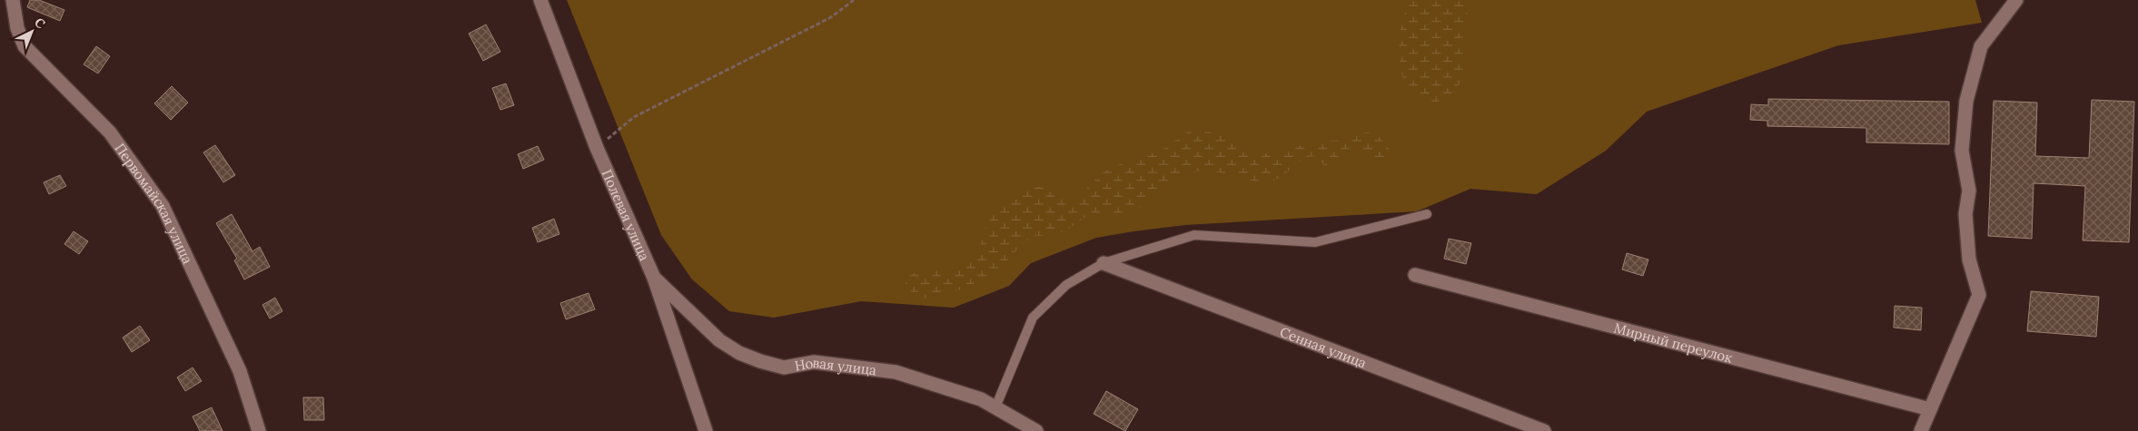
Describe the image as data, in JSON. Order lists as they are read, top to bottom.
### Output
{
  "streets": {
    "street": [
      "Первомайская улица",
      "Полевая улица",
      "Мирный переулок",
      "Сенная улица",
      "Новая улица"
    ]
  },
  "crossings": [
    ["Полевая улица", "Новая улица"]
  ],
  "north": "top right"
}
